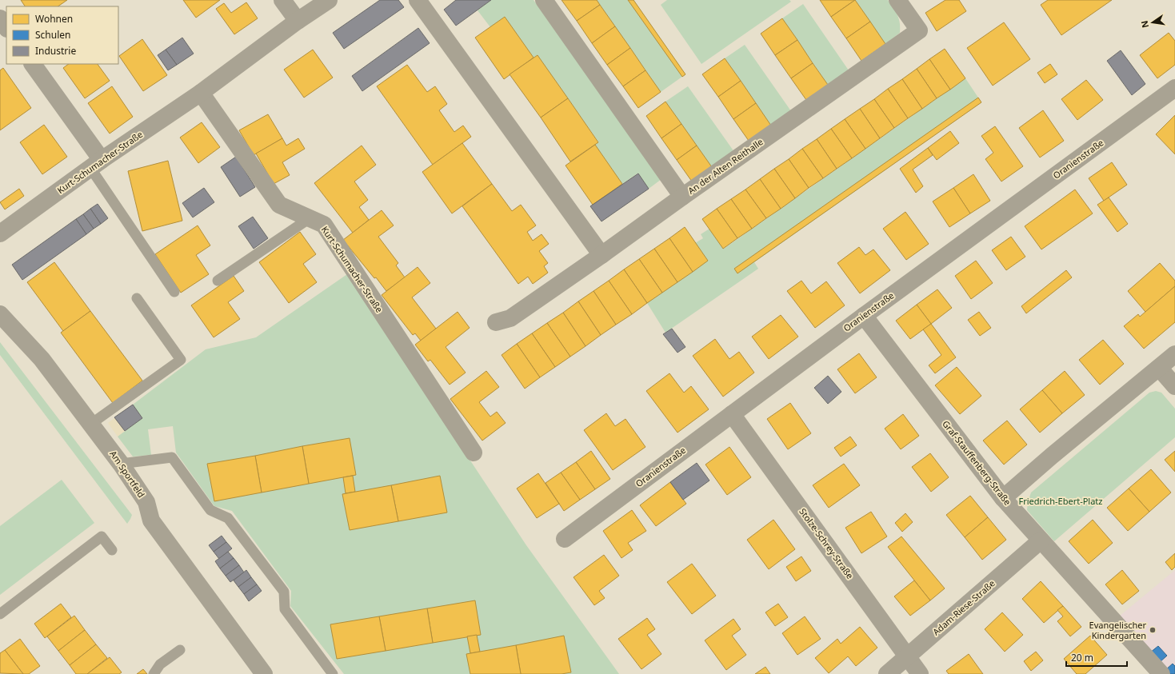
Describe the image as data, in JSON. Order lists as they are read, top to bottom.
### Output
{
  "streets": {
    "street": [
      "Oranienstraße",
      "Kurt-Schumacher-Straße",
      "An der Alten Reithalle",
      "Graf-Stauffenberg-Straße",
      "Am Sportfeld",
      "Stolze-Schrey-Straße",
      "Adam-Riese-Straße"
    ]
  },
  "crossings": [
    ["Oranienstraße", "Graf-Stauffenberg-Straße"],
    ["Oranienstraße", "Stolze-Schrey-Straße"],
    ["Graf-Stauffenberg-Straße", "Adam-Riese-Straße"],
    ["Stolze-Schrey-Straße", "Adam-Riese-Straße"]
  ],
  "parks": ["Friedrich-Ebert-Platz"],
  "places": ["Evangelischer Kindergarten"],
  "legend": ["Wohnen", "Schulen", "Industrie"],
  "scale_bar": "20 m",
  "north": "left"
}
